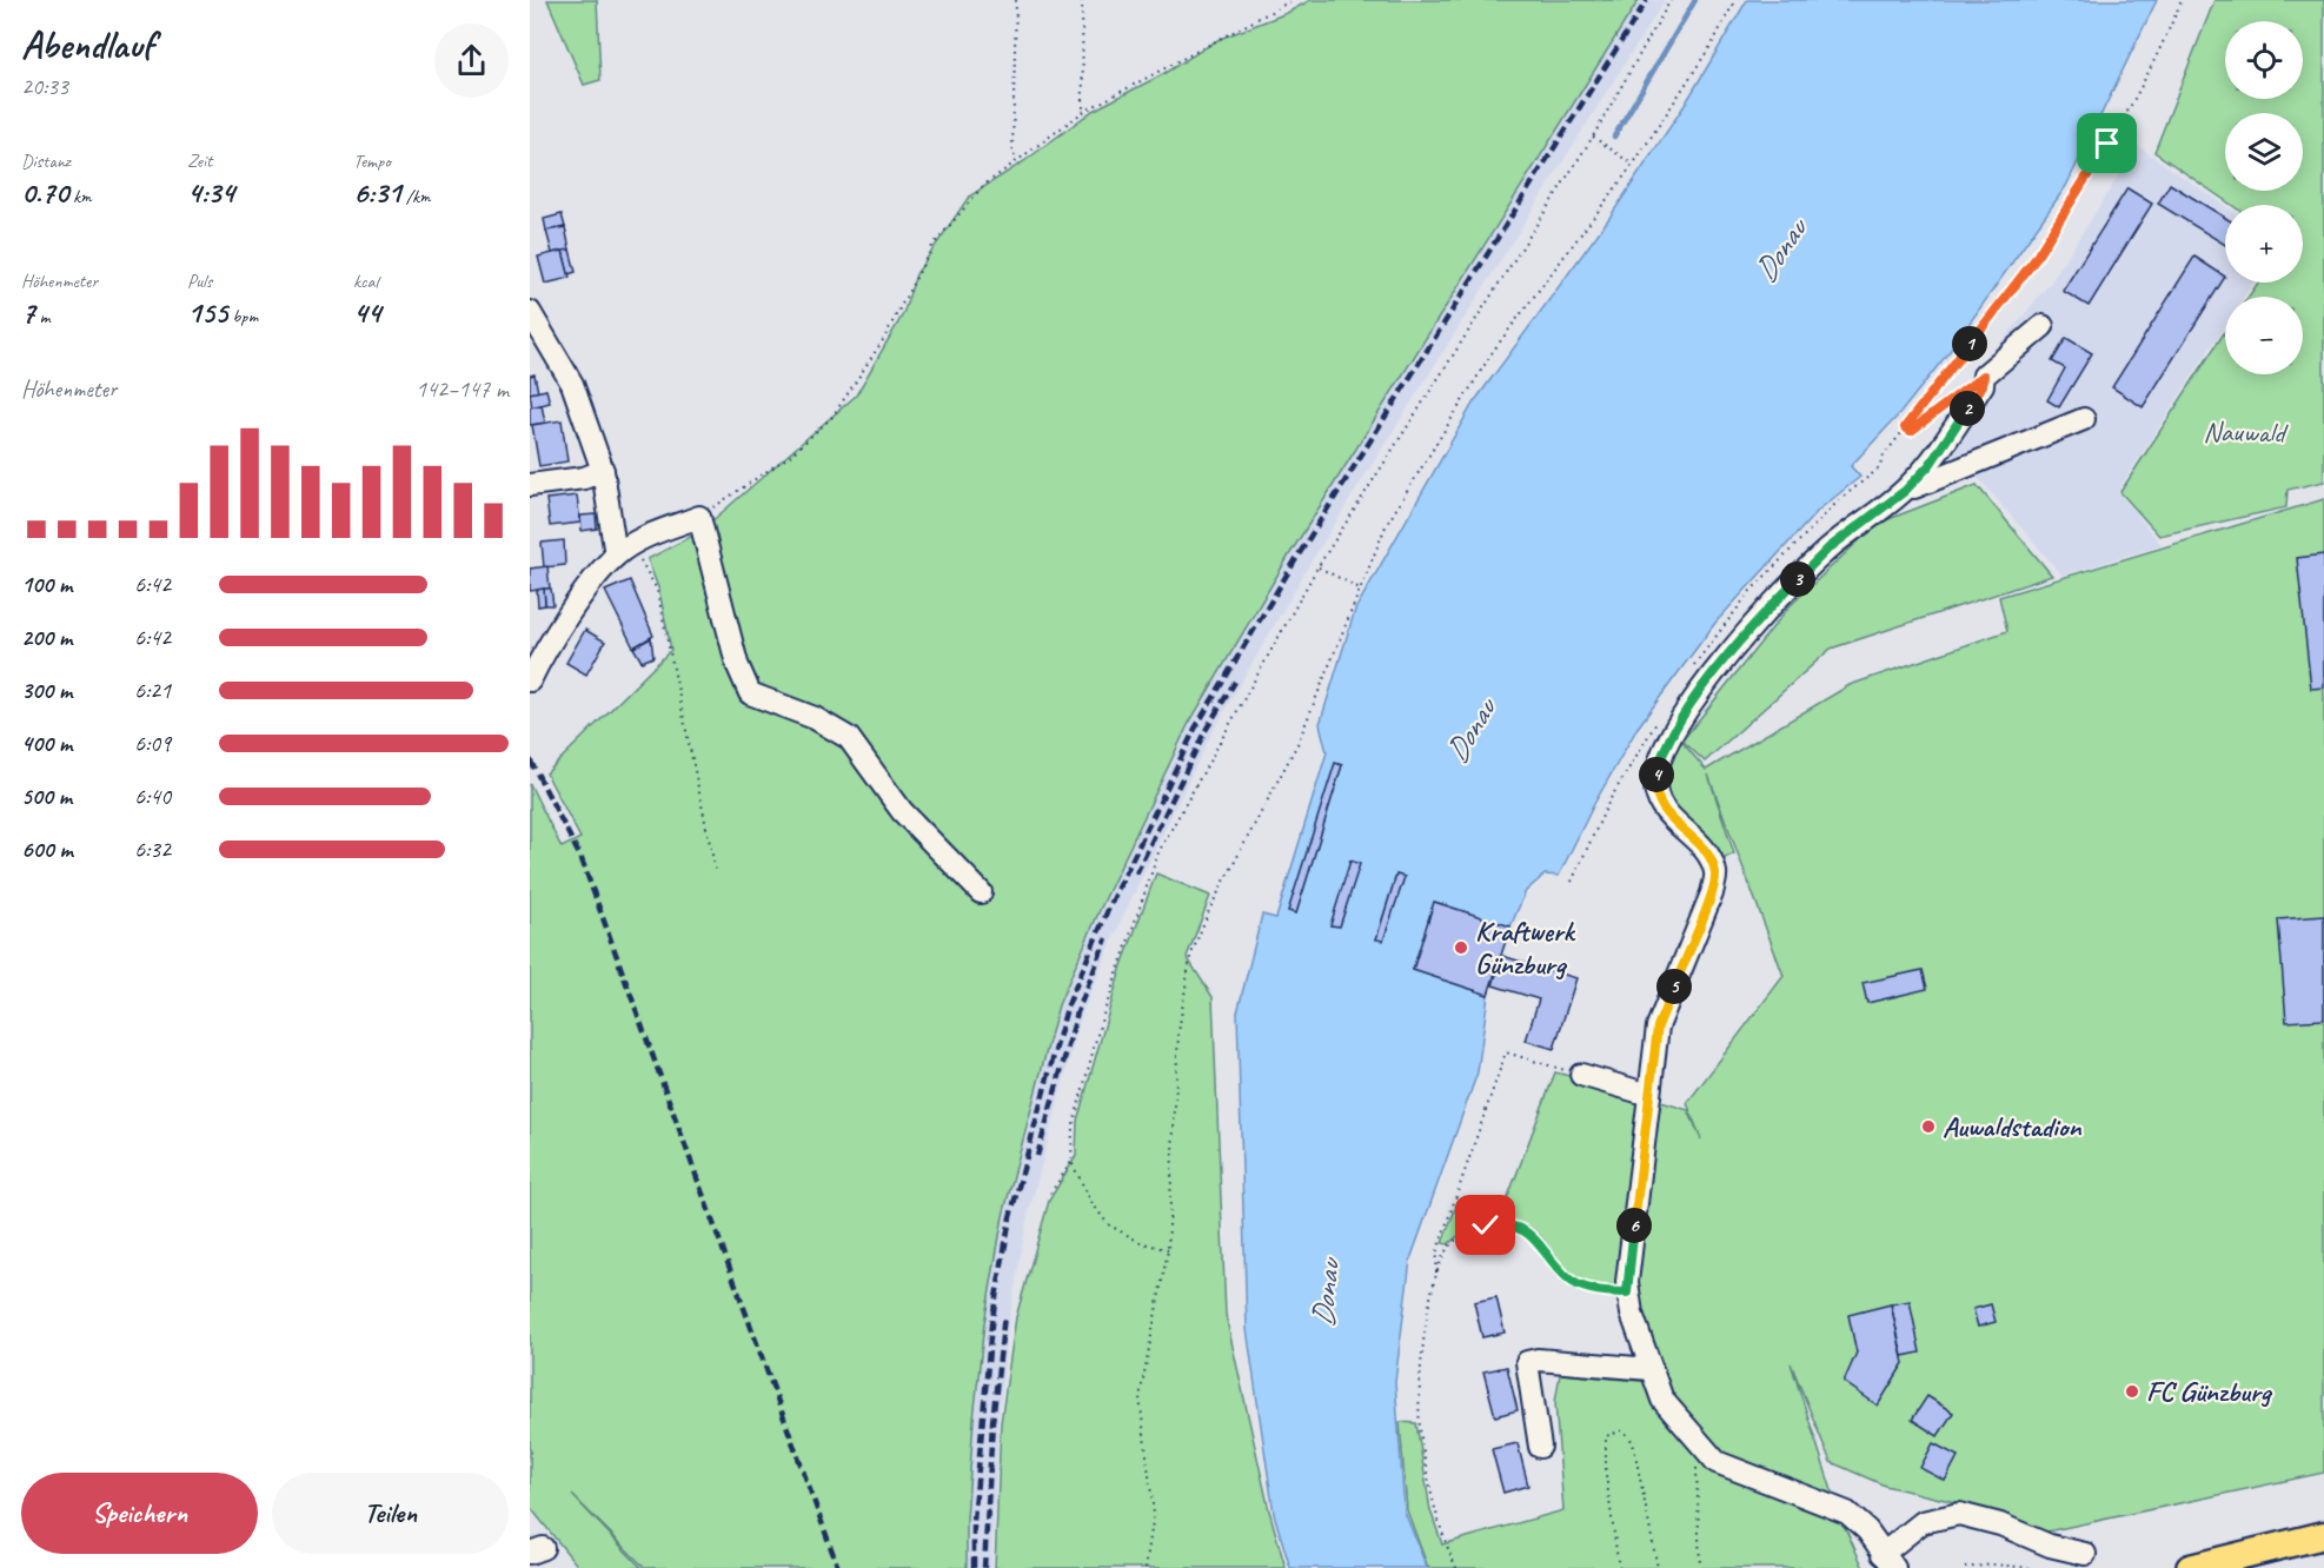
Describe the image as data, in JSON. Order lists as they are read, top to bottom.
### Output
{
  "water": ["Donau"],
  "parks": ["Nauwald"],
  "places": ["Kraftwerk Günzburg", "Auwaldstadion", "FC Günzburg"],
  "page": {
    "heading": ["Abendlauf", "20:33"],
    "map_buttons": ["+", "−"],
    "stats": [
      ["Distanz", "0.70 km"],
      ["Zeit", "4:34"],
      ["Tempo", "6:31 /km"],
      ["Höhenmeter", "7 m"],
      ["Puls", "155 bpm"],
      ["kcal", "44"]
    ],
    "pins": [
      "1",
      "2",
      "3",
      "4",
      "5",
      "6"
    ],
    "chart": ["Höhenmeter", "142–147 m"],
    "list": [
      {
        "name": "100 m",
        "note": "6:42"
      },
      {
        "name": "200 m",
        "note": "6:42"
      },
      {
        "name": "300 m",
        "note": "6:21"
      },
      {
        "name": "400 m",
        "note": "6:09"
      },
      {
        "name": "500 m",
        "note": "6:40"
      },
      {
        "name": "600 m",
        "note": "6:32"
      }
    ],
    "buttons": ["Speichern", "Teilen"]
  }
}
